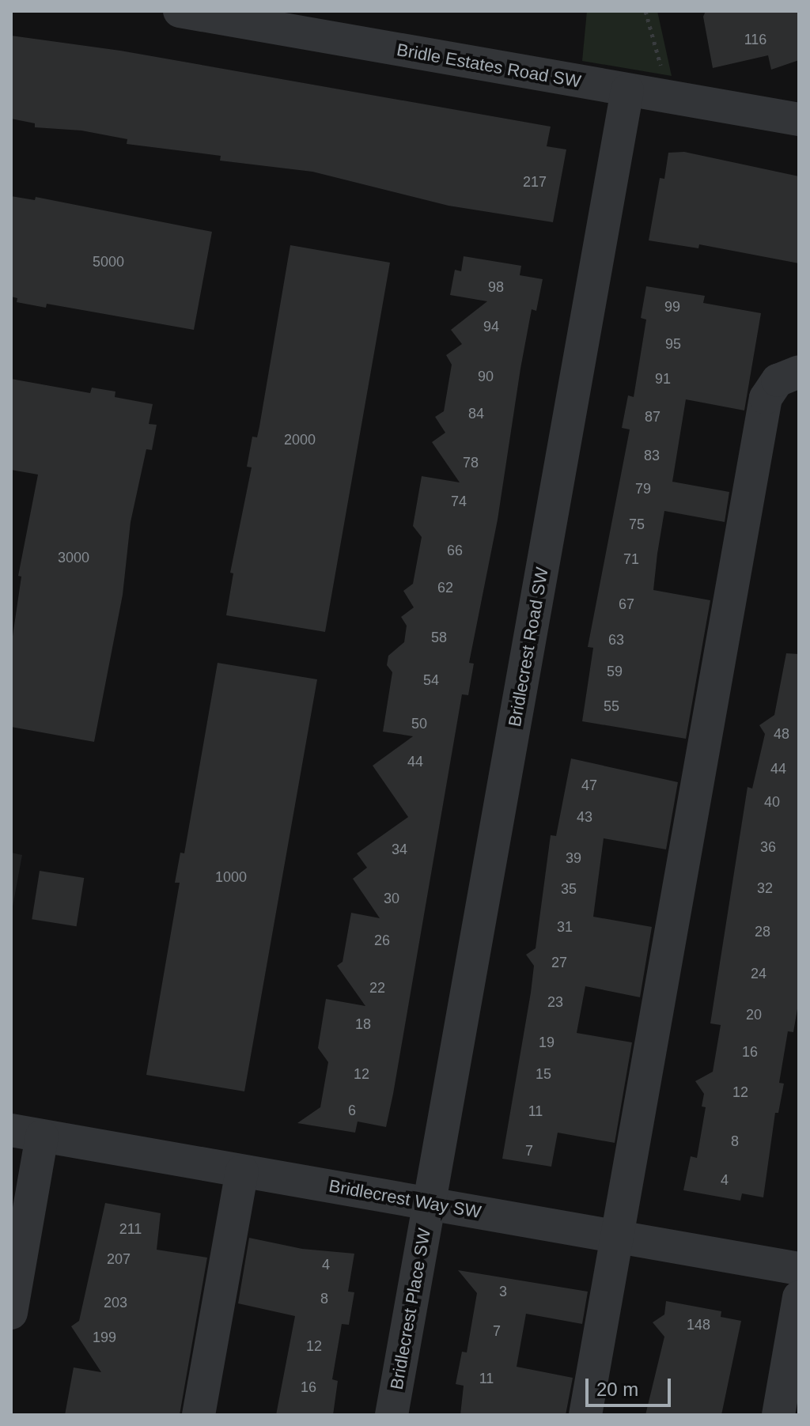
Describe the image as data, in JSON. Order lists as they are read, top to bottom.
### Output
{
  "streets": {
    "street": [
      "Bridle Estates Road SW",
      "Bridlecrest Road SW",
      "Bridlecrest Way SW",
      "Bridlecrest Place SW"
    ]
  },
  "crossings": [
    ["Bridle Estates Road SW", "Bridlecrest Road SW"],
    ["Bridlecrest Road SW", "Bridlecrest Way SW"],
    ["Bridlecrest Road SW", "Bridlecrest Place SW"],
    ["Bridlecrest Way SW", "Bridlecrest Place SW"]
  ],
  "house_numbers": [
    "116",
    "217",
    "5000",
    "98",
    "99",
    "94",
    "95",
    "90",
    "91",
    "84",
    "87",
    "2000",
    "83",
    "78",
    "79",
    "74",
    "75",
    "66",
    "3000",
    "71",
    "62",
    "67",
    "58",
    "63",
    "59",
    "54",
    "55",
    "50",
    "48",
    "44",
    "44",
    "47",
    "40",
    "43",
    "36",
    "34",
    "39",
    "1000",
    "32",
    "35",
    "30",
    "31",
    "28",
    "26",
    "27",
    "24",
    "22",
    "23",
    "20",
    "18",
    "19",
    "16",
    "12",
    "15",
    "12",
    "6",
    "11",
    "8",
    "7",
    "4",
    "211",
    "207",
    "4",
    "3",
    "8",
    "203",
    "148",
    "7",
    "199",
    "12",
    "11",
    "16"
  ],
  "scale_bar": "20 m"
}
